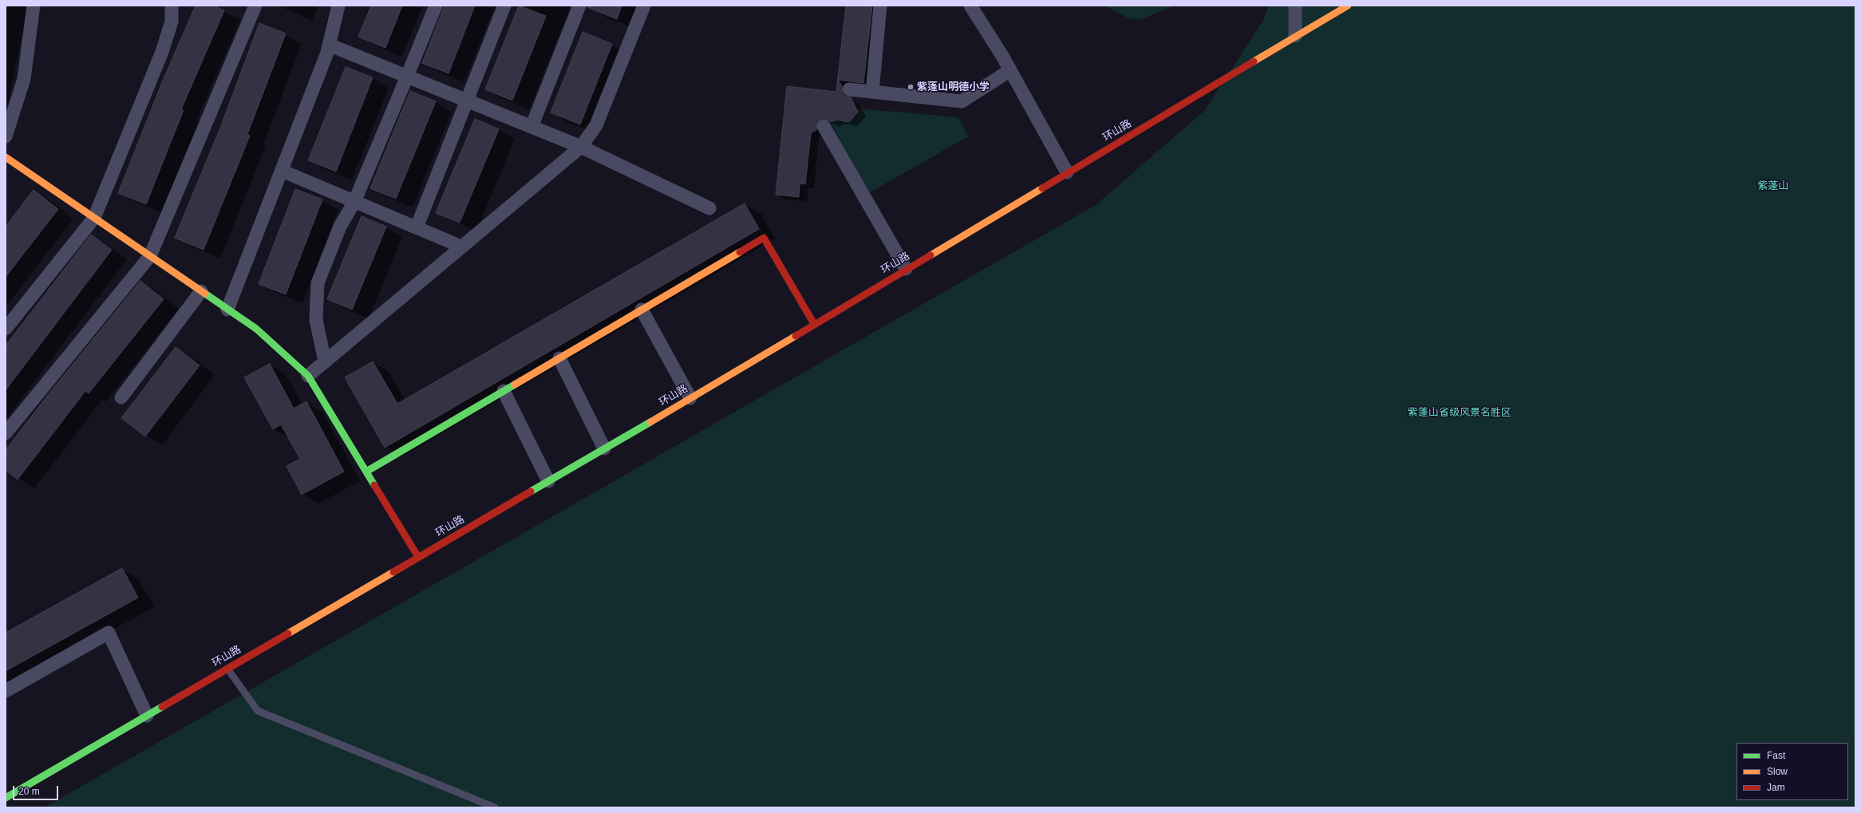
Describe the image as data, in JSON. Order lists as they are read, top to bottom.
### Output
{
  "streets": {
    "main road": ["环山路"]
  },
  "parks": ["紫蓬山", "紫蓬山省级风景名胜区"],
  "places": ["紫蓬山明德小学"],
  "legend": ["Fast", "Slow", "Jam"],
  "scale_bar": "20 m"
}
